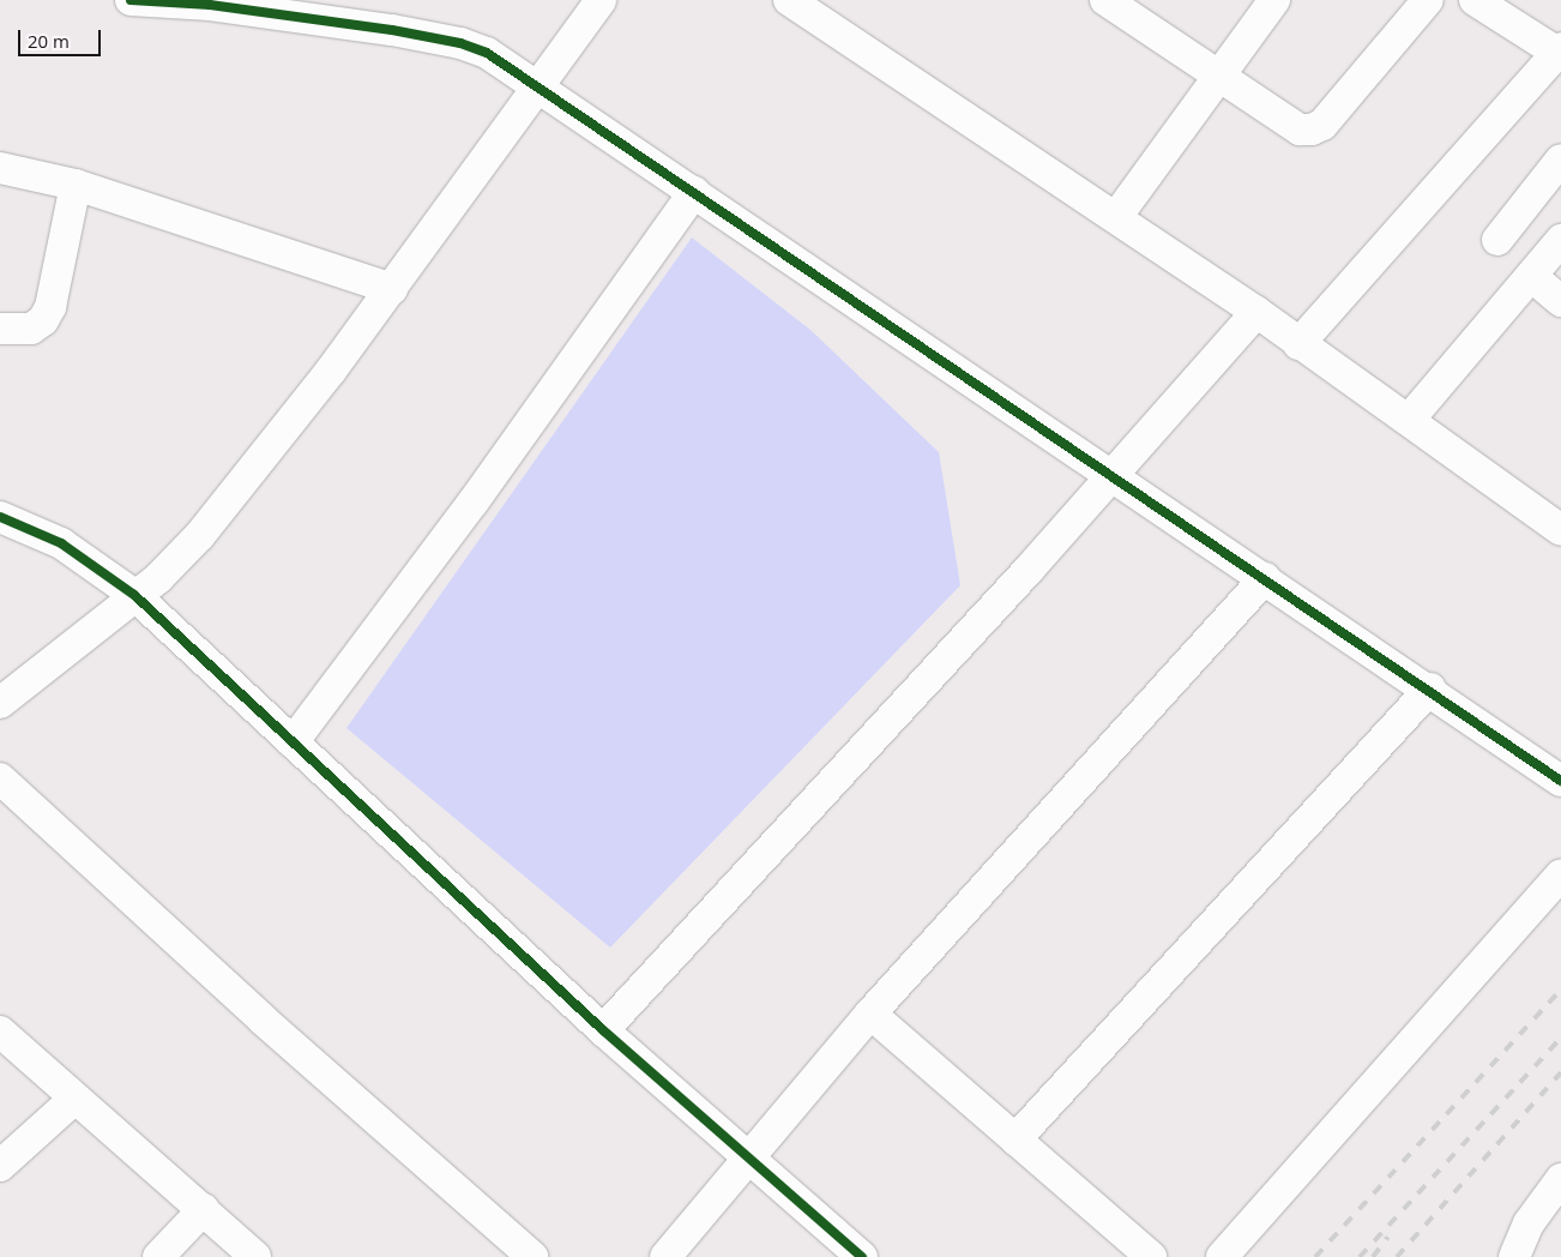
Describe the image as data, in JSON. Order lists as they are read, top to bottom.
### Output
{
  "scale_bar": "20 m"
}
